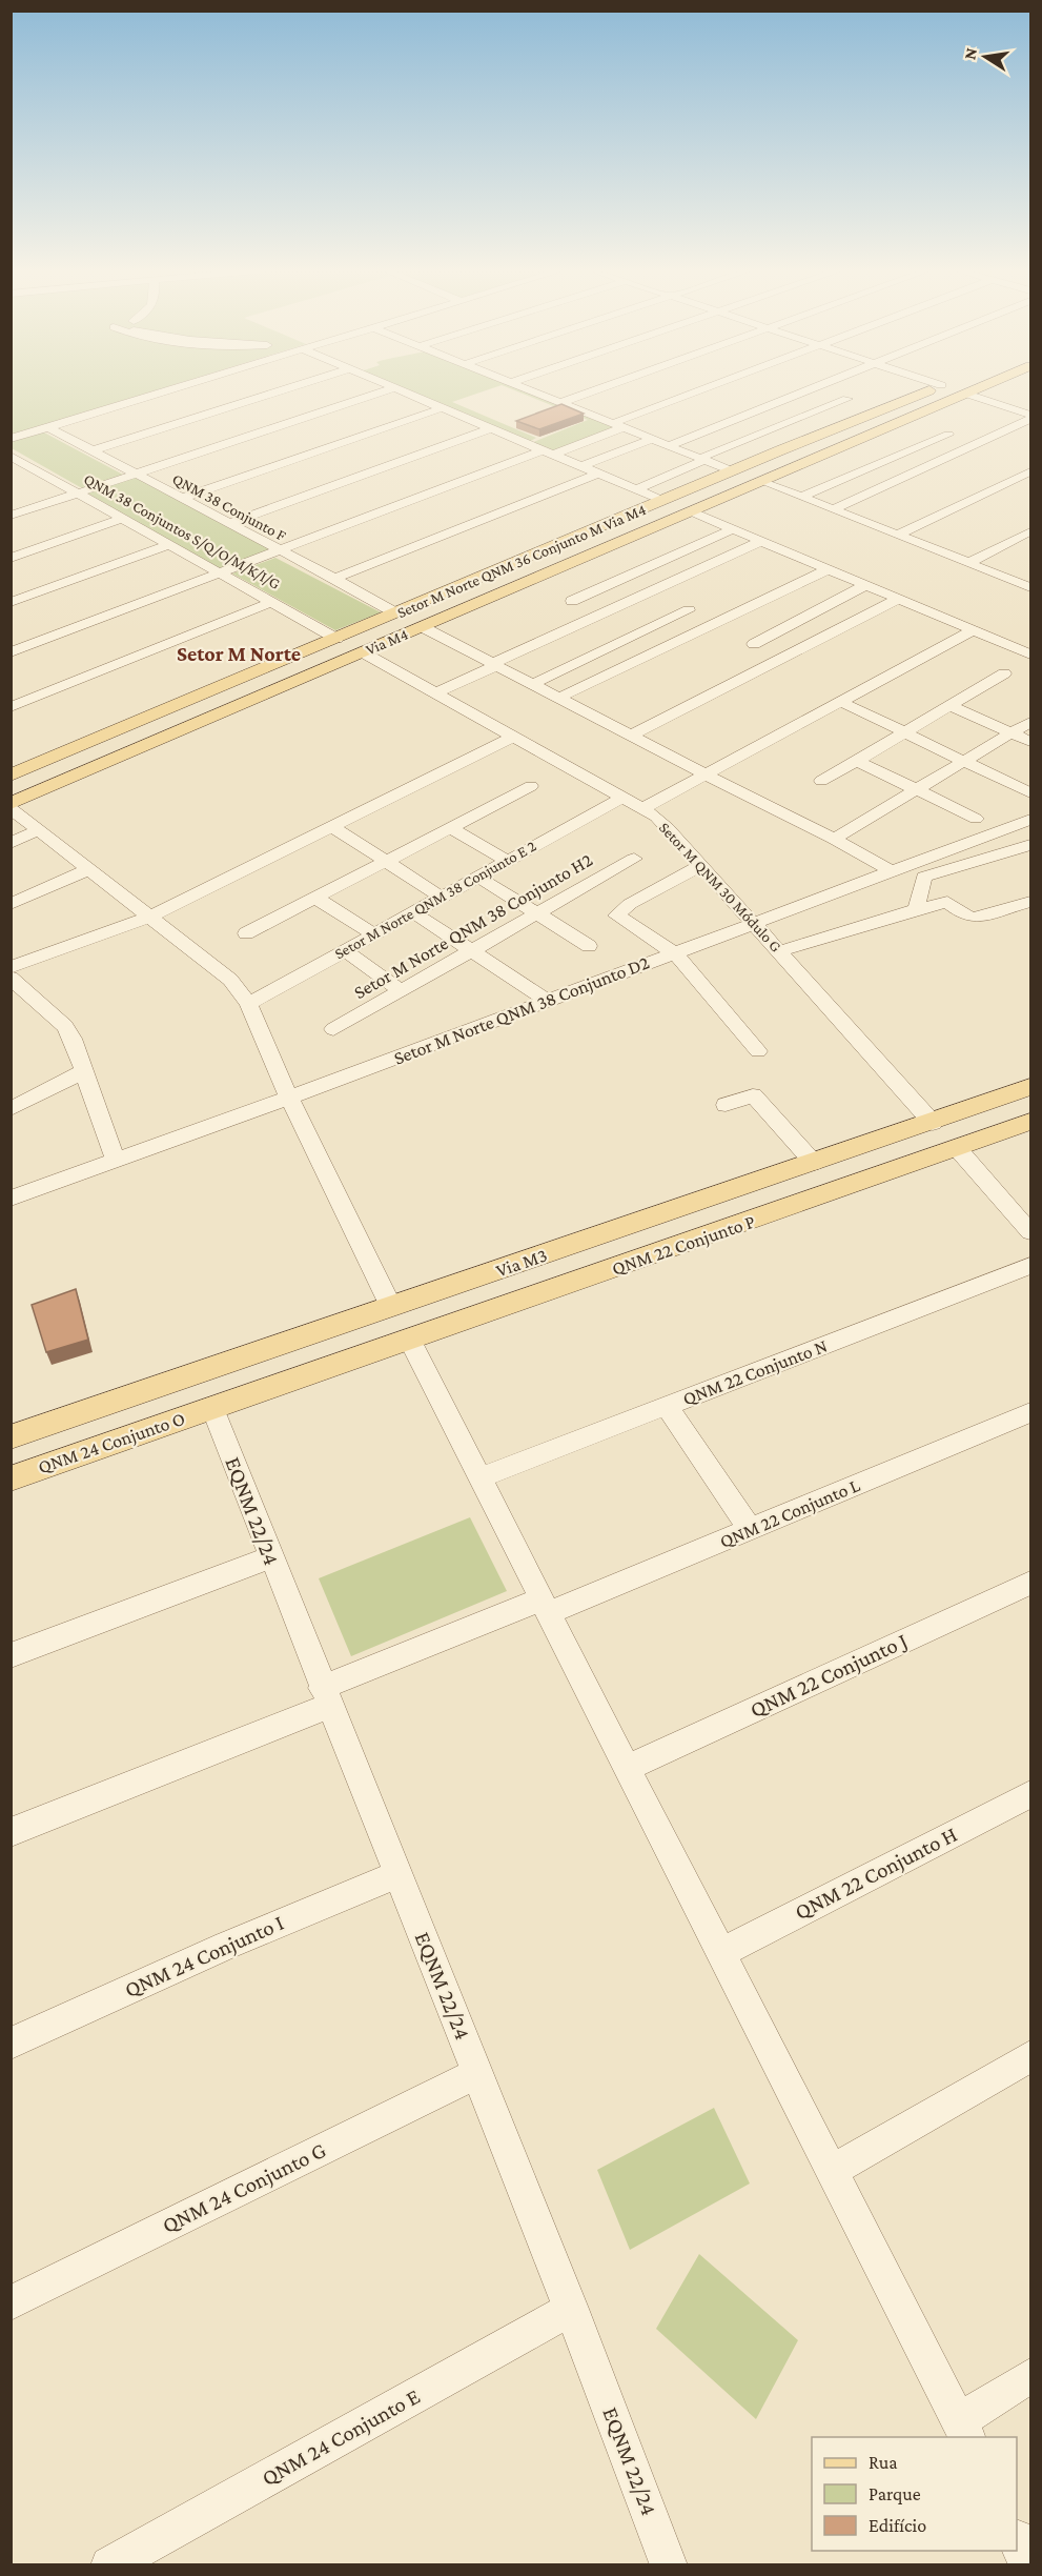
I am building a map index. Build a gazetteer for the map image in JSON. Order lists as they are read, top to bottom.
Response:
{
  "streets": {
    "main road": [
      "Setor M Norte QNM 36 Conjunto M Via M4",
      "Via M4",
      "QNM 22 Conjunto P",
      "Via M3",
      "QNM 24 Conjunto O"
    ],
    "street": [
      "QNM 38 Conjunto F",
      "QNM 38 Conjuntos S/Q/O/M/K/I/G",
      "Setor M QNM 30 Módulo G",
      "Setor M Norte QNM 38 Conjunto E 2",
      "Setor M Norte QNM 38 Conjunto H2",
      "Setor M Norte QNM 38 Conjunto D2",
      "QNM 22 Conjunto N",
      "EQNM 22/24",
      "QNM 22 Conjunto L",
      "QNM 22 Conjunto J",
      "QNM 22 Conjunto H",
      "QNM 24 Conjunto I",
      "QNM 24 Conjunto G",
      "QNM 24 Conjunto E"
    ]
  },
  "crossings": [
    ["QNM 38 Conjunto F", "Setor M Norte QNM 36 Conjunto M Via M4"],
    ["QNM 38 Conjuntos S/Q/O/M/K/I/G", "Setor M Norte QNM 36 Conjunto M Via M4"],
    ["Via M4", "Setor M QNM 30 Módulo G"],
    ["Setor M QNM 30 Módulo G", "Setor M Norte QNM 38 Conjunto E 2"],
    ["Setor M QNM 30 Módulo G", "Setor M Norte QNM 38 Conjunto D2"],
    ["Setor M QNM 30 Módulo G", "Via M3"],
    ["QNM 24 Conjunto O", "EQNM 22/24"],
    ["EQNM 22/24", "QNM 22 Conjunto L"],
    ["EQNM 22/24", "QNM 24 Conjunto I"],
    ["EQNM 22/24", "QNM 24 Conjunto G"],
    ["EQNM 22/24", "QNM 24 Conjunto E"]
  ],
  "districts": ["Setor M Norte"],
  "legend": ["Rua", "Parque", "Edifício"],
  "north": "left"
}
